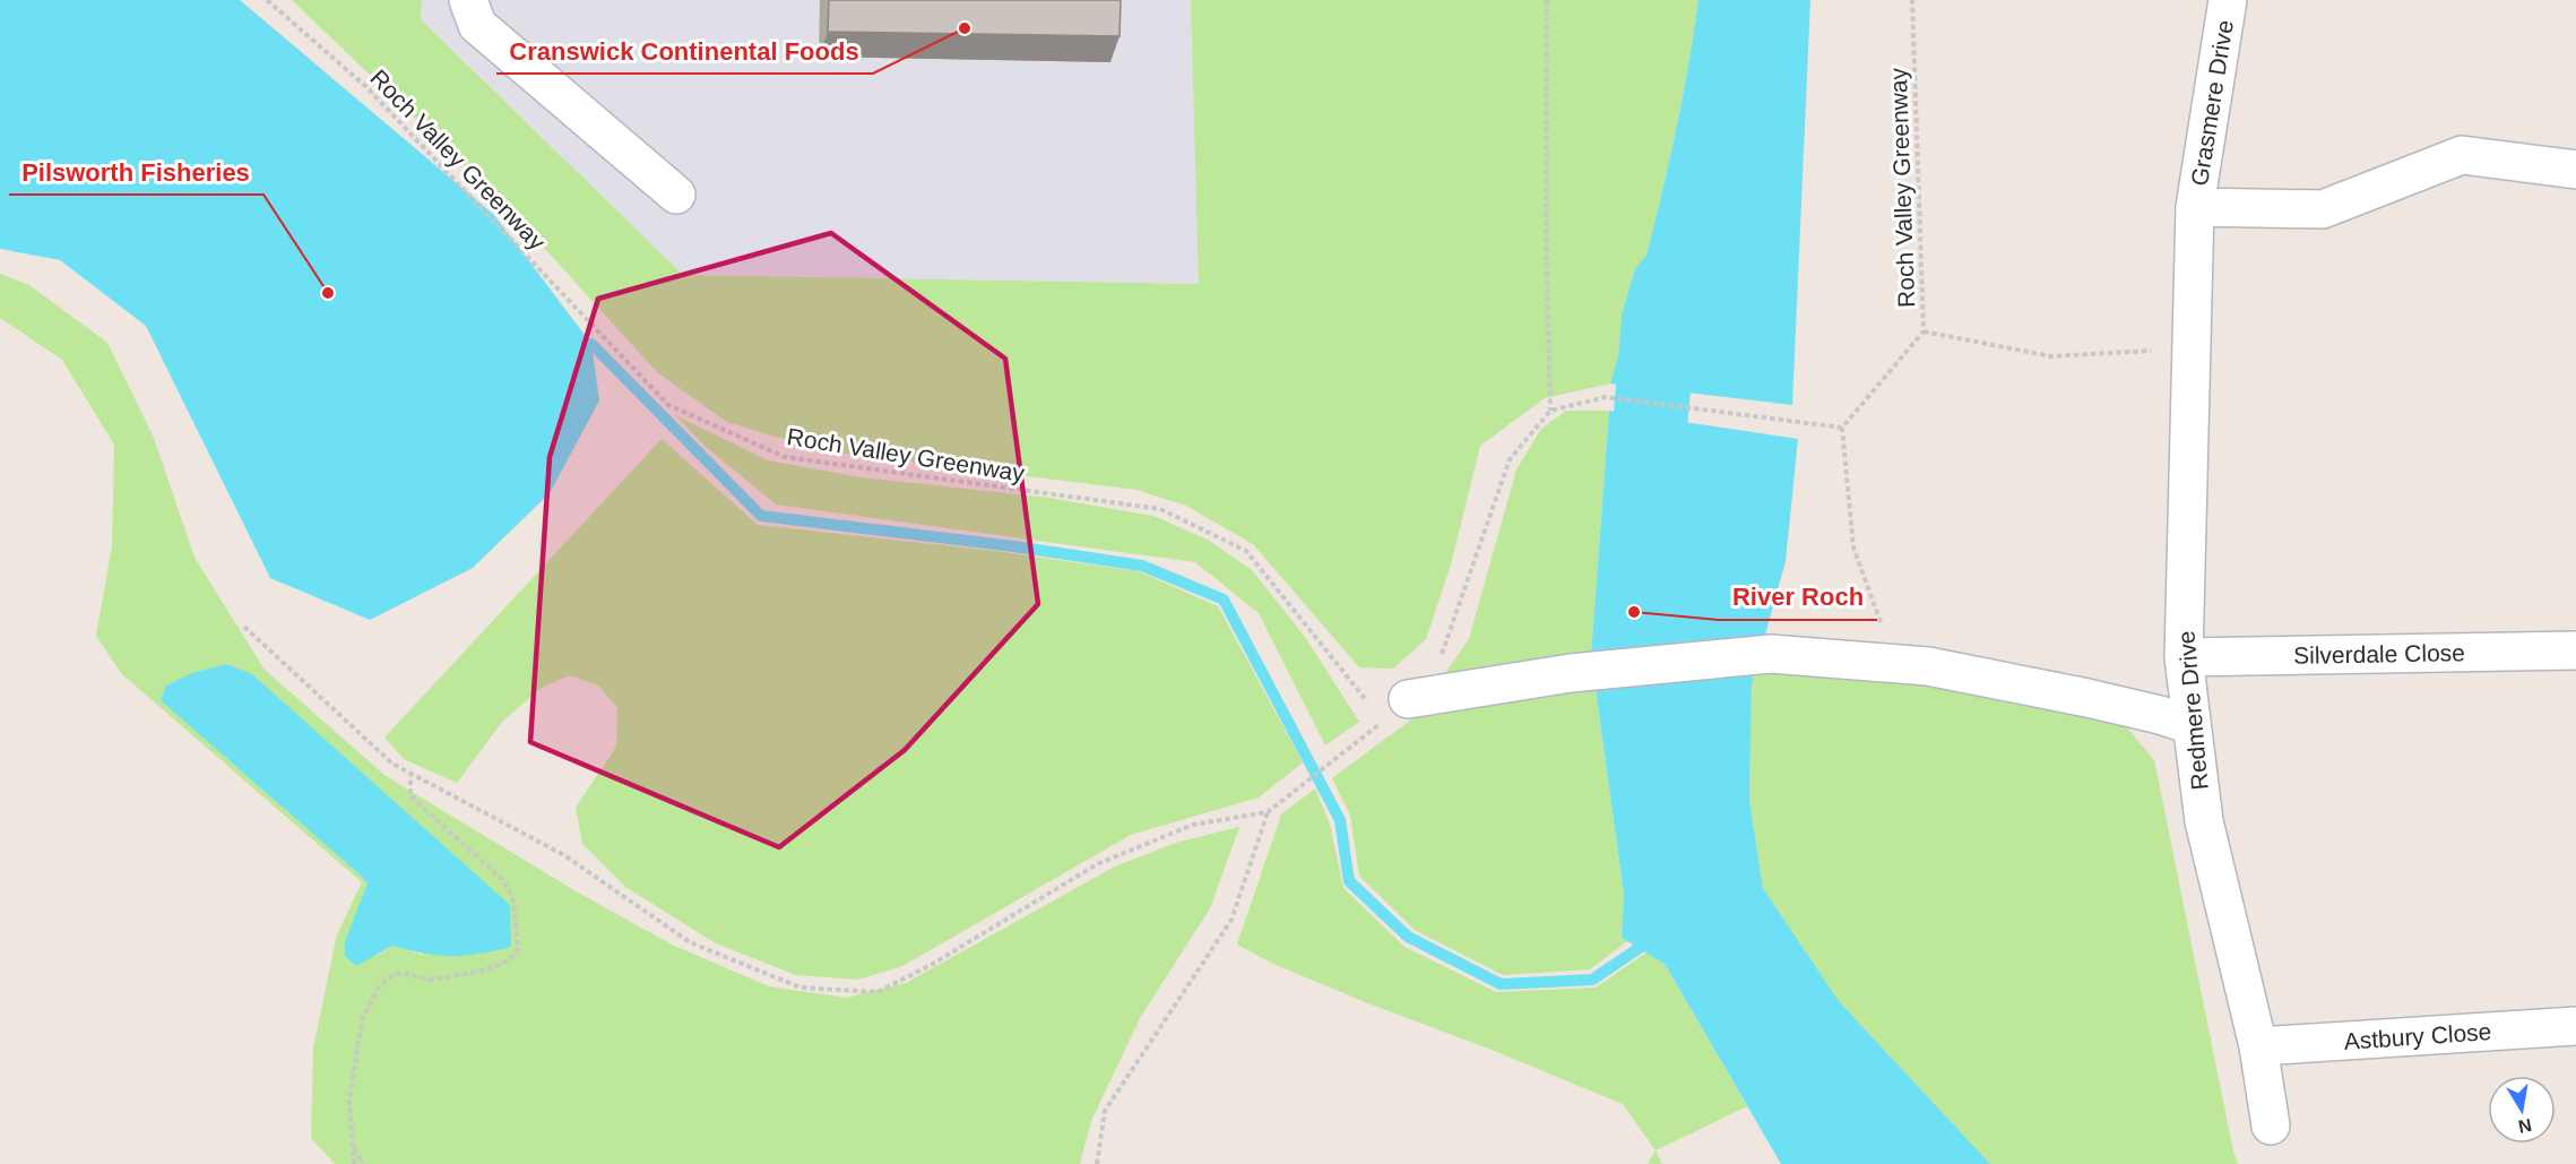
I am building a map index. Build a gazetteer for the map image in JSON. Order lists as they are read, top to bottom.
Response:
{
  "streets": {
    "street": [
      "Grasmere Drive",
      "Silverdale Close",
      "Redmere Drive",
      "Astbury Close"
    ],
    "path": ["Roch Valley Greenway"]
  },
  "crossings": [
    ["Grasmere Drive", "Redmere Drive"],
    ["Silverdale Close", "Redmere Drive"],
    ["Redmere Drive", "Astbury Close"]
  ],
  "places": ["Cranswick Continental Foods", "Pilsworth Fisheries", "River Roch"],
  "north": "bottom"
}
